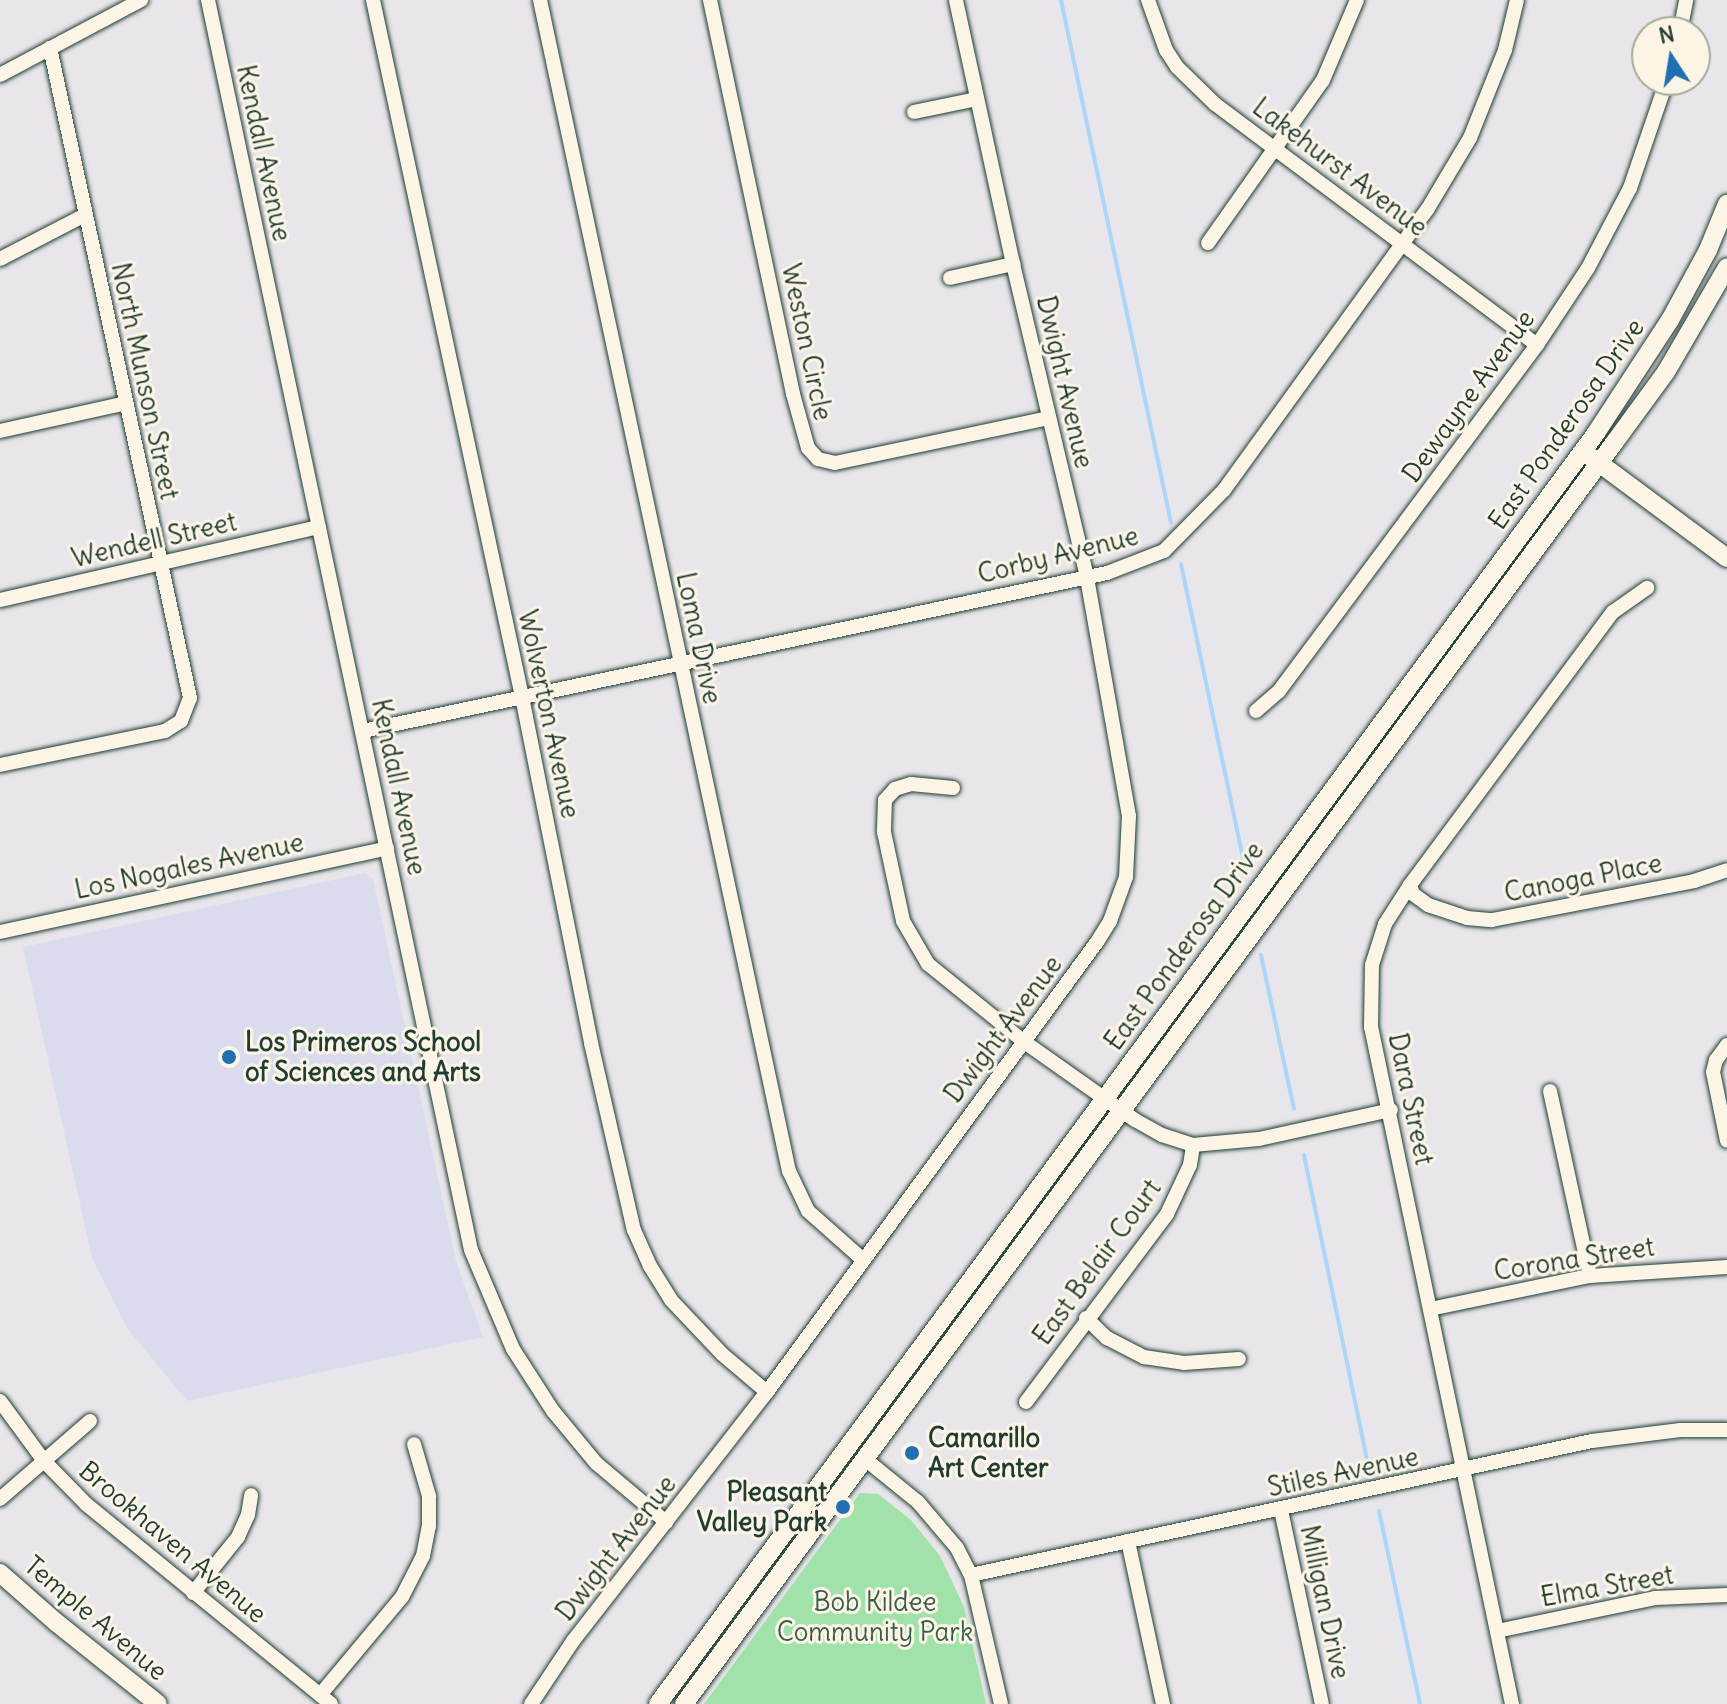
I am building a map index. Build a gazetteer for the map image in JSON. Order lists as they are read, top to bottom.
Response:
{
  "streets": {
    "main road": ["East Ponderosa Drive", "Temple Avenue"],
    "street": [
      "Kendall Avenue",
      "Lakehurst Avenue",
      "Weston Circle",
      "North Munson Street",
      "Dwight Avenue",
      "Dewayne Avenue",
      "Wendell Street",
      "Corby Avenue",
      "Loma Drive",
      "Wolverton Avenue",
      "Los Nogales Avenue",
      "Canoga Place",
      "Dara Street",
      "Corona Street",
      "East Belair Court",
      "Stiles Avenue",
      "Brookhaven Avenue",
      "Elma Street",
      "Milligan Drive"
    ]
  },
  "crossings": [
    ["Kendall Avenue", "Dwight Avenue"],
    ["Kendall Avenue", "Wendell Street"],
    ["Kendall Avenue", "Corby Avenue"],
    ["Kendall Avenue", "Los Nogales Avenue"],
    ["Lakehurst Avenue", "Dewayne Avenue"],
    ["Lakehurst Avenue", "Corby Avenue"],
    ["Weston Circle", "Dwight Avenue"],
    ["North Munson Street", "Wendell Street"],
    ["Dwight Avenue", "Corby Avenue"],
    ["Dwight Avenue", "Loma Drive"],
    ["Dwight Avenue", "Wolverton Avenue"],
    ["Corby Avenue", "Loma Drive"],
    ["Corby Avenue", "Wolverton Avenue"],
    ["Canoga Place", "Dara Street"],
    ["Dara Street", "Corona Street"],
    ["Dara Street", "Stiles Avenue"],
    ["Dara Street", "Elma Street"],
    ["Stiles Avenue", "Milligan Drive"]
  ],
  "parks": ["Bob Kildee Community Park"],
  "places": ["Los Primeros School of Sciences and Arts", "Camarillo Art Center", "Pleasant Valley Park"],
  "north": "top"
}
